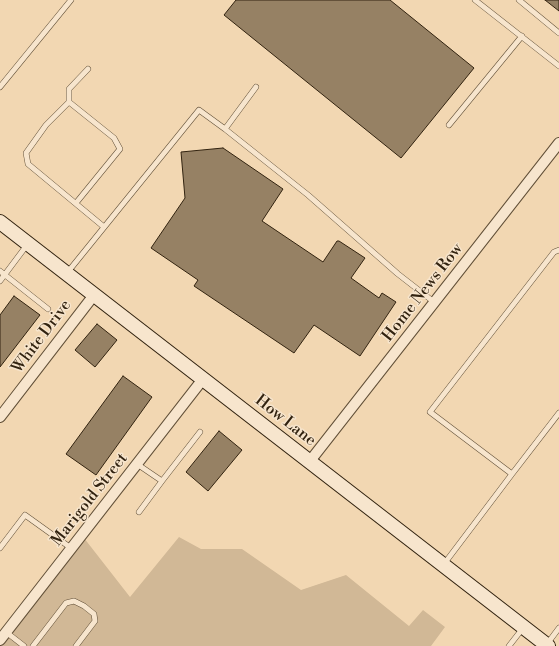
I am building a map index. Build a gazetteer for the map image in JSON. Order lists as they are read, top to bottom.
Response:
{
  "streets": {
    "main road": ["How Lane"],
    "street": ["Home News Row", "White Drive", "Marigold Street"]
  },
  "crossings": [
    ["Home News Row", "How Lane"],
    ["White Drive", "How Lane"],
    ["How Lane", "Marigold Street"]
  ]
}
